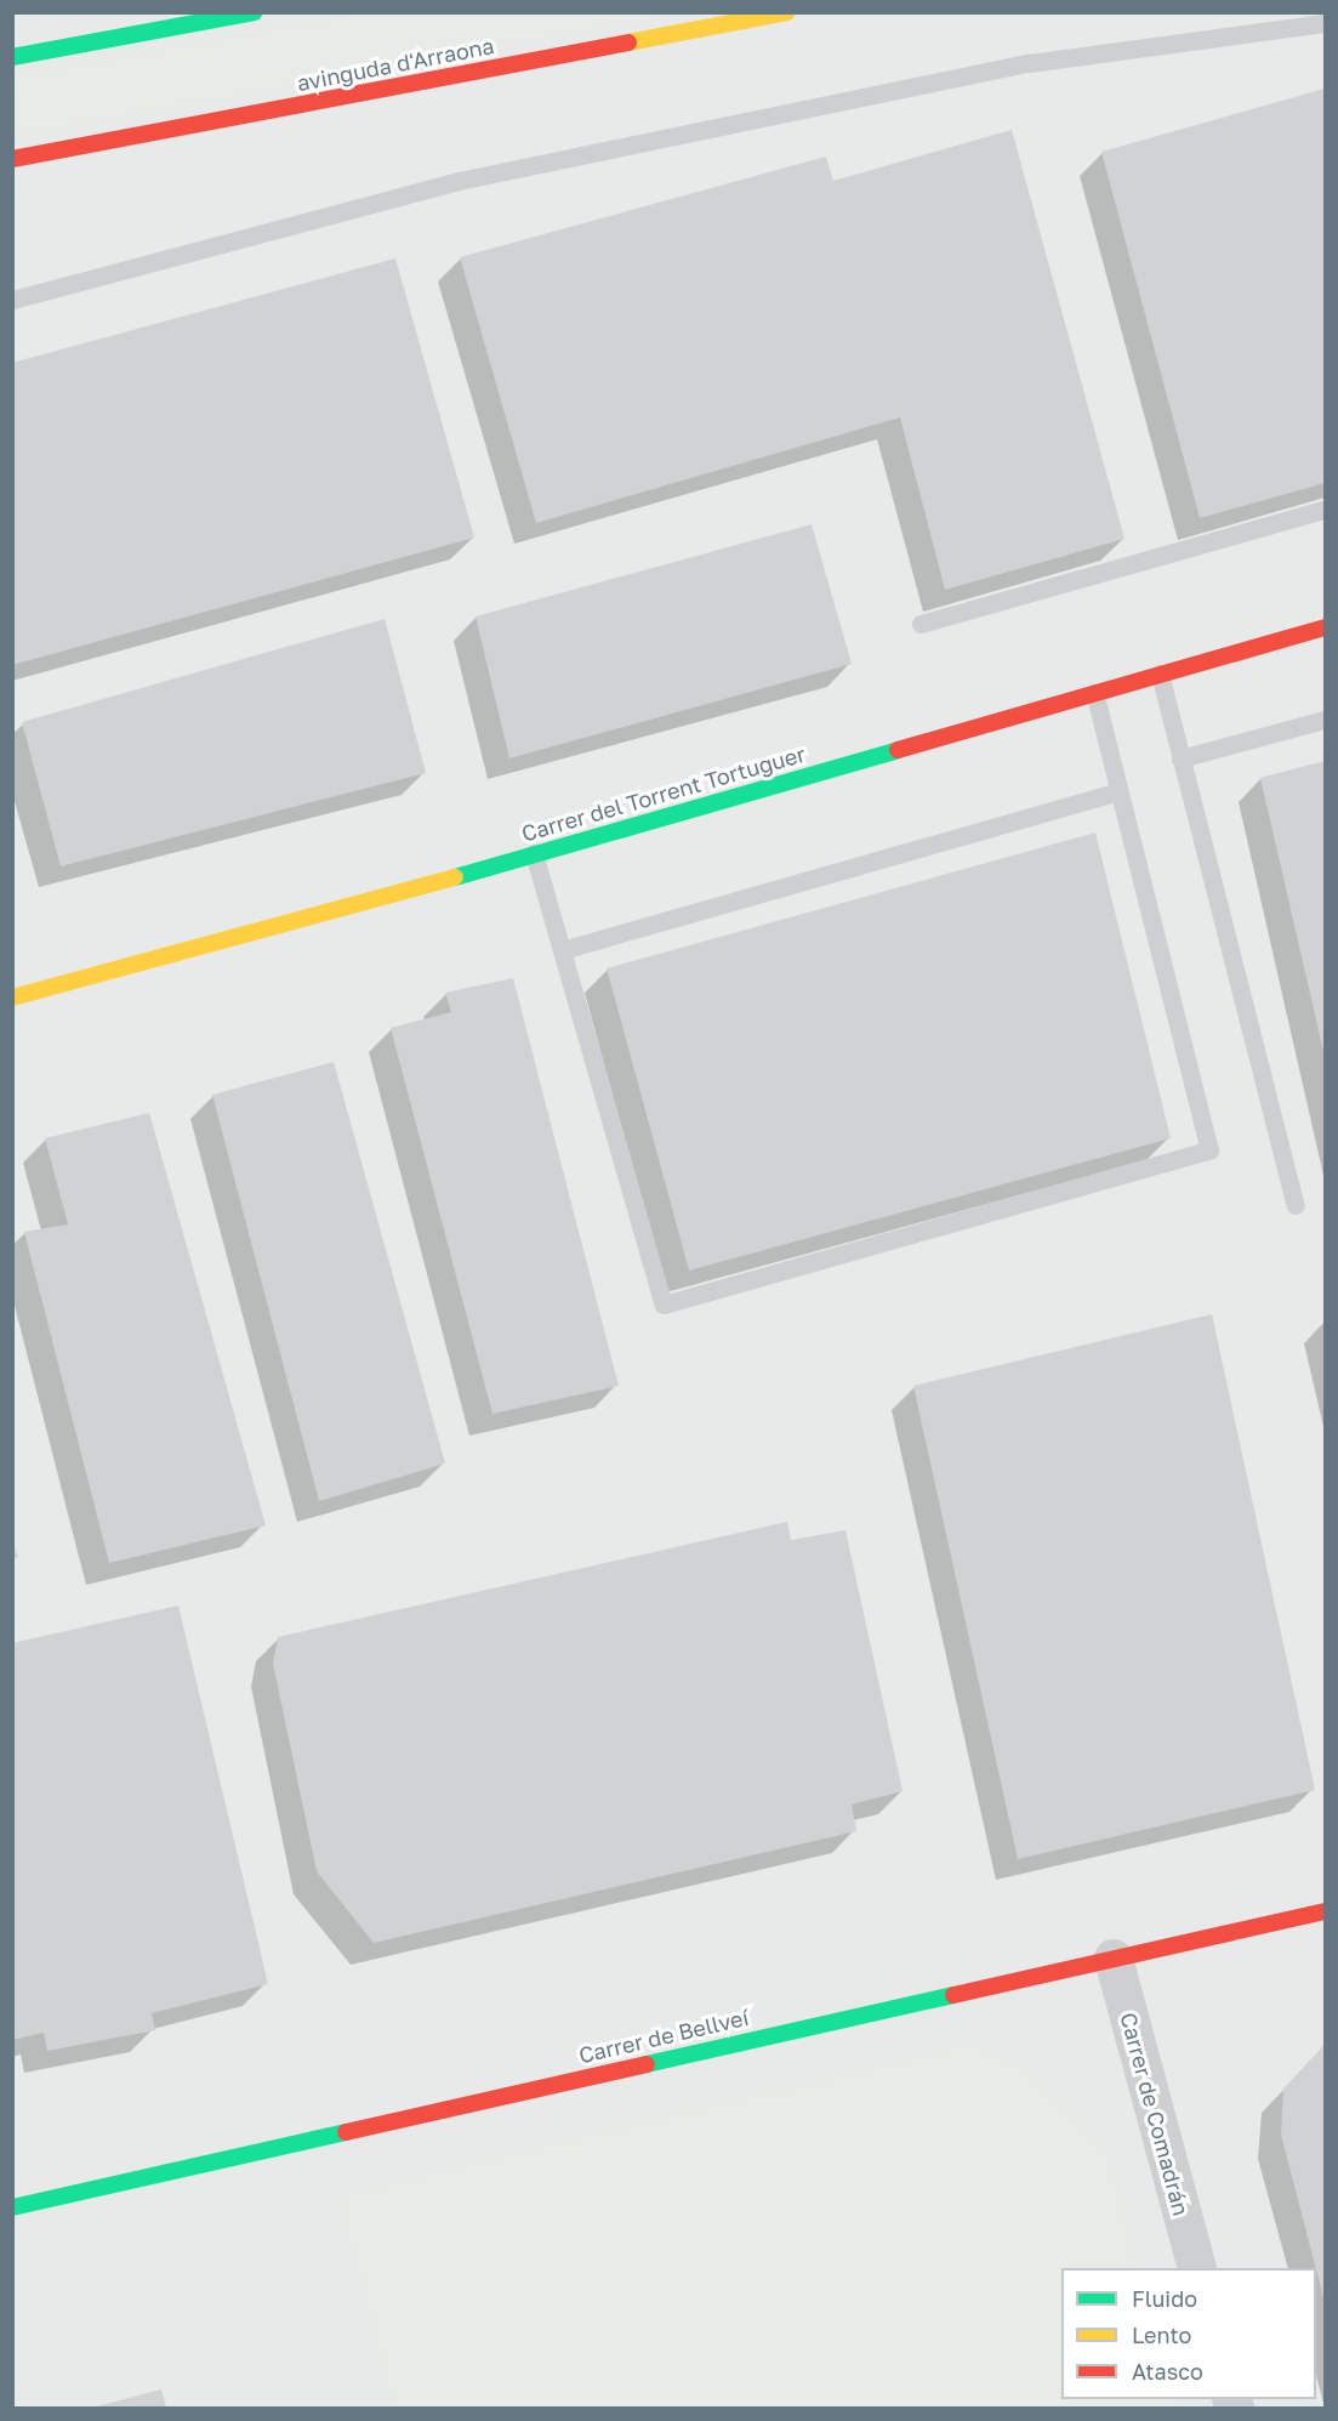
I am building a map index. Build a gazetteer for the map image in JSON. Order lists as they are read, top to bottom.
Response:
{
  "streets": {
    "street": [
      "avinguda d'Arraona",
      "Carrer del Torrent Tortuguer",
      "Carrer de Bellveí",
      "Carrer de Comadrán"
    ]
  },
  "crossings": [
    ["Carrer de Bellveí", "Carrer de Comadrán"]
  ],
  "legend": ["Fluido", "Lento", "Atasco"]
}
